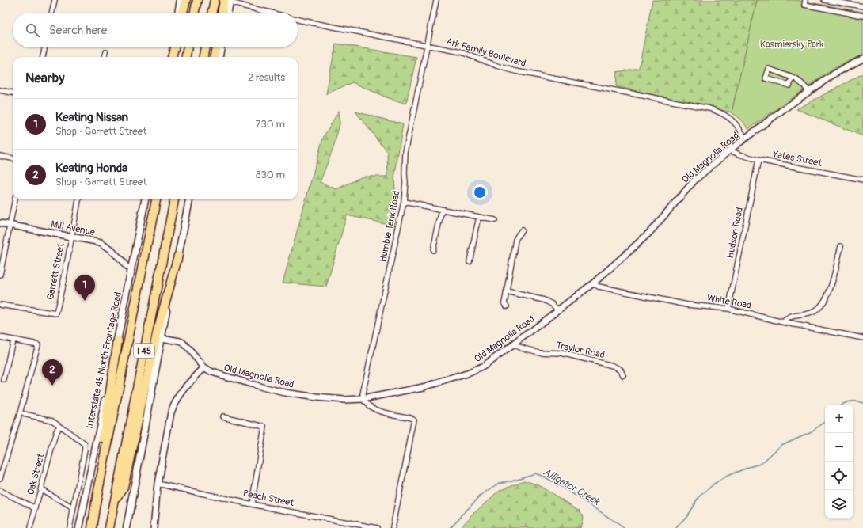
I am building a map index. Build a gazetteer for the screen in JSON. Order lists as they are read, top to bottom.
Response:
{
  "streets": {
    "highway": ["I 45"],
    "main road": ["Interstate 45 North Frontage Road"],
    "street": [
      "Ark Family Boulevard",
      "Old Magnolia Road",
      "Yates Street",
      "Humble Tank Road",
      "Mill Avenue",
      "Hudson Road",
      "Garrett Street",
      "White Road",
      "Traylor Road",
      "Oak Street",
      "Peach Street"
    ]
  },
  "crossings": [
    ["Ark Family Boulevard", "Old Magnolia Road"],
    ["Ark Family Boulevard", "Humble Tank Road"],
    ["Old Magnolia Road", "Yates Street"],
    ["Old Magnolia Road", "Humble Tank Road"],
    ["Old Magnolia Road", "White Road"],
    ["Old Magnolia Road", "Traylor Road"],
    ["Yates Street", "Hudson Road"],
    ["Mill Avenue", "Garrett Street"],
    ["Mill Avenue", "Interstate 45 North Frontage Road"],
    ["Hudson Road", "White Road"]
  ],
  "water": ["Alligator Creek"],
  "parks": ["Kasmiersky Park"],
  "page": {
    "search": "Search here",
    "heading": ["Nearby", "2 results"],
    "list": [
      {
        "mark": "1",
        "name": "Keating Nissan",
        "note": "Shop · Garrett Street",
        "value": "730 m"
      },
      {
        "mark": "2",
        "name": "Keating Honda",
        "note": "Shop · Garrett Street",
        "value": "830 m"
      }
    ],
    "pins": ["1", "2"],
    "map_buttons": ["+", "−"]
  }
}
